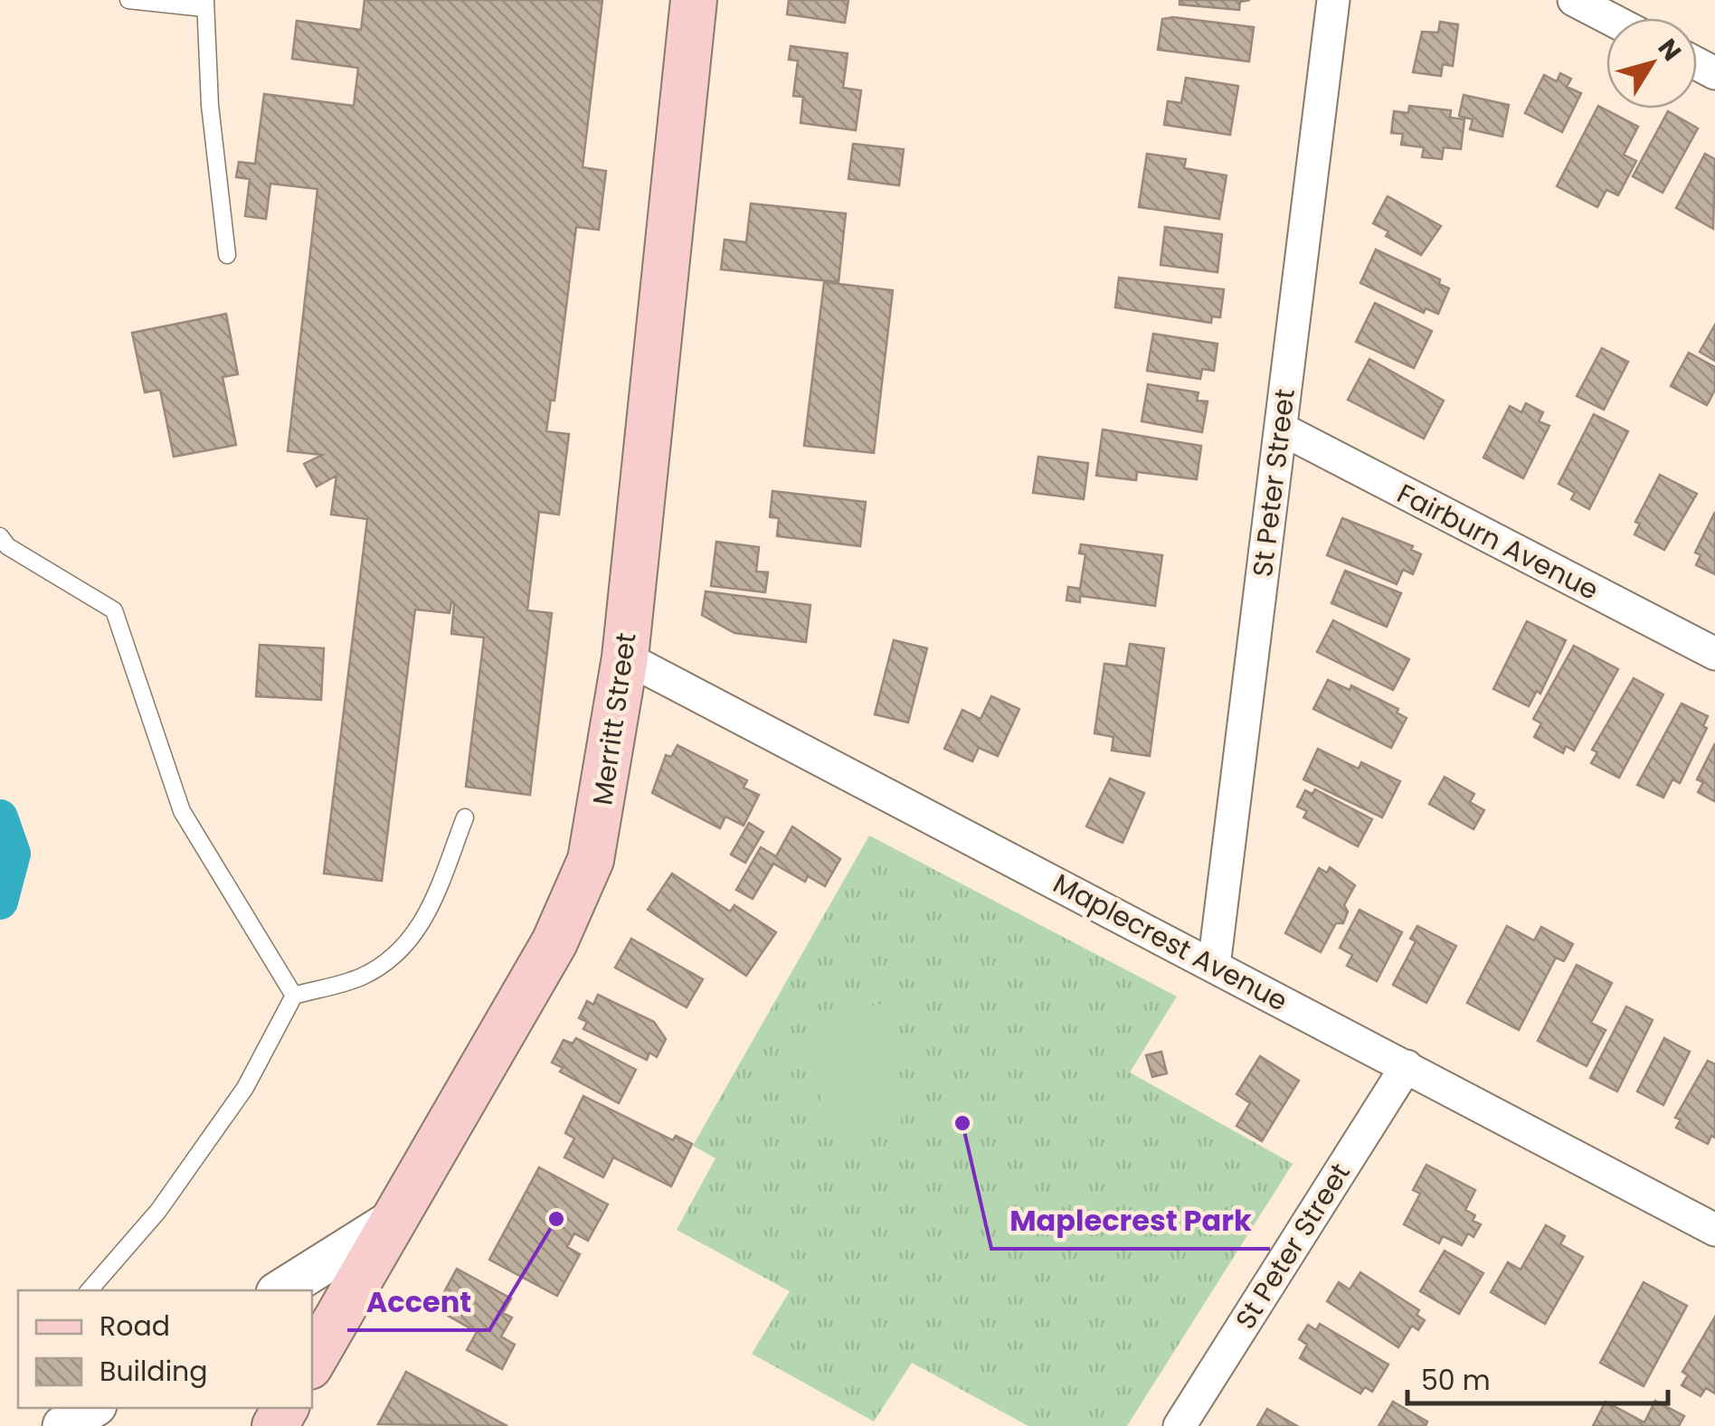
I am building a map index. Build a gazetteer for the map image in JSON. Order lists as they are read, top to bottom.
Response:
{
  "streets": {
    "main road": ["Merritt Street"],
    "street": ["St Peter Street", "Fairburn Avenue", "Maplecrest Avenue"]
  },
  "crossings": [
    ["St Peter Street", "Fairburn Avenue"],
    ["St Peter Street", "Maplecrest Avenue"],
    ["Merritt Street", "Maplecrest Avenue"]
  ],
  "places": ["Maplecrest Park", "Accent"],
  "legend": ["Road", "Building"],
  "scale_bar": "50 m",
  "north": "top right"
}
